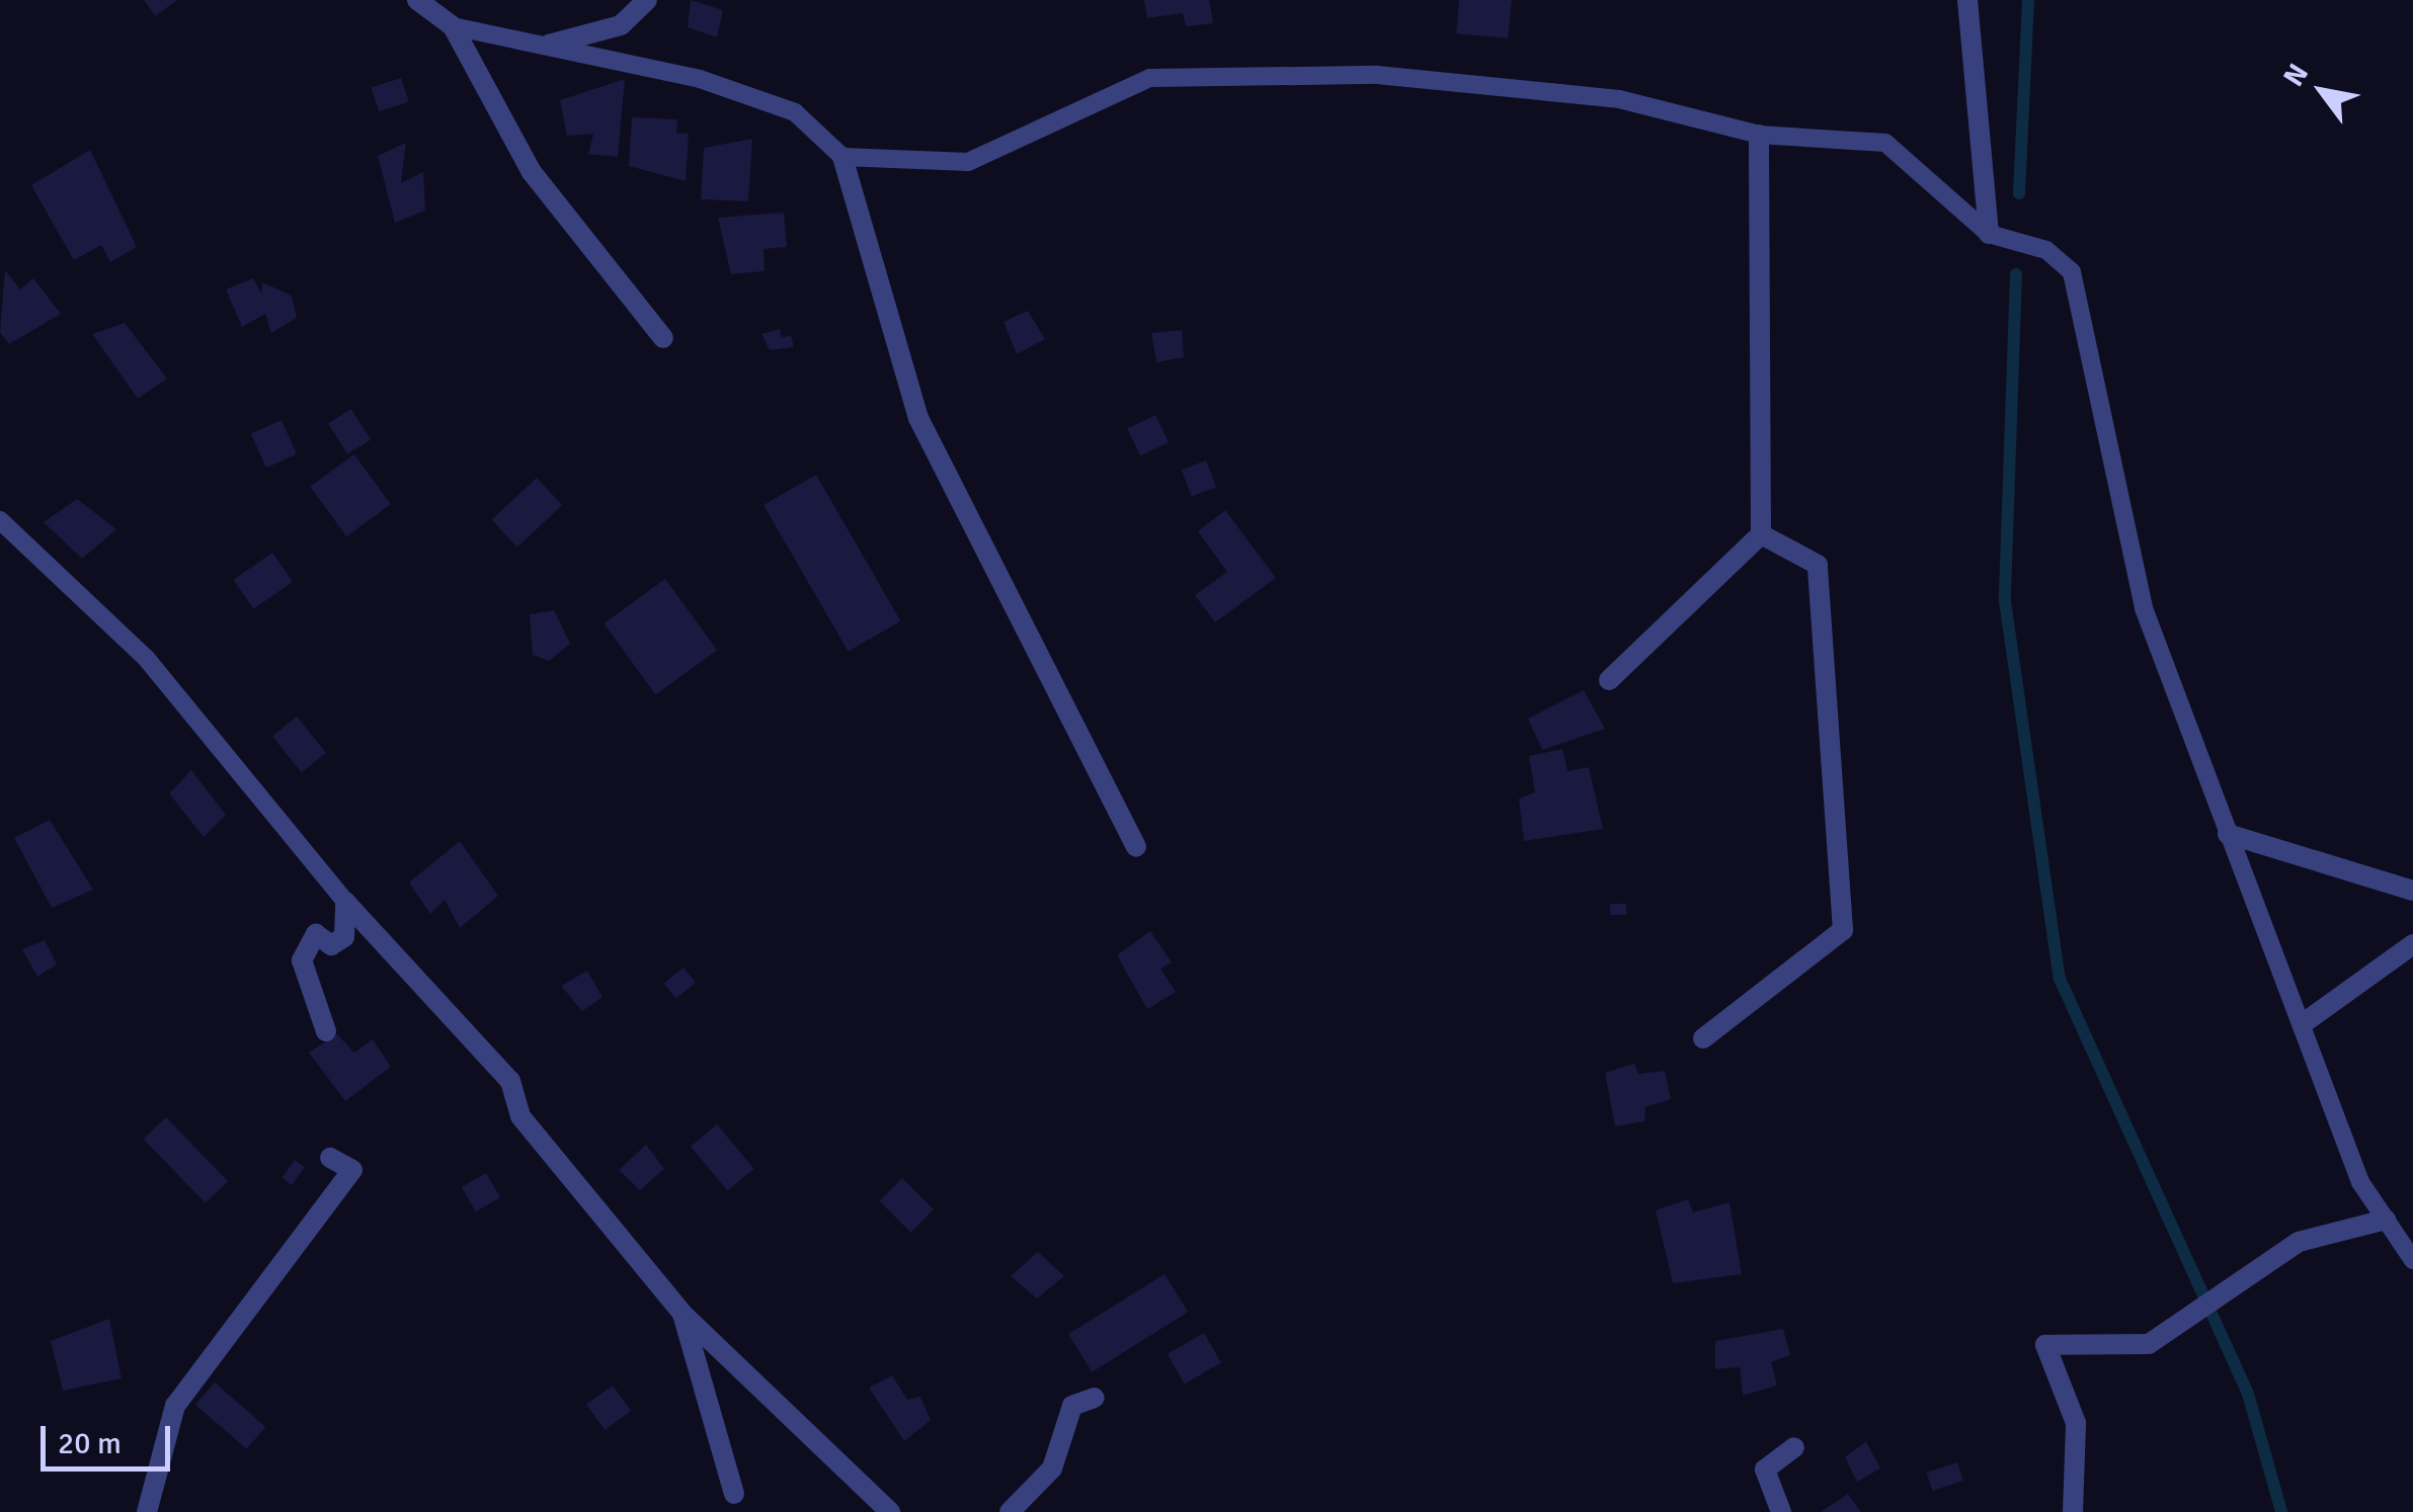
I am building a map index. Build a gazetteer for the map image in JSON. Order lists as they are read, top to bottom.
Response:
{
  "scale_bar": "20 m",
  "north": "top left"
}
